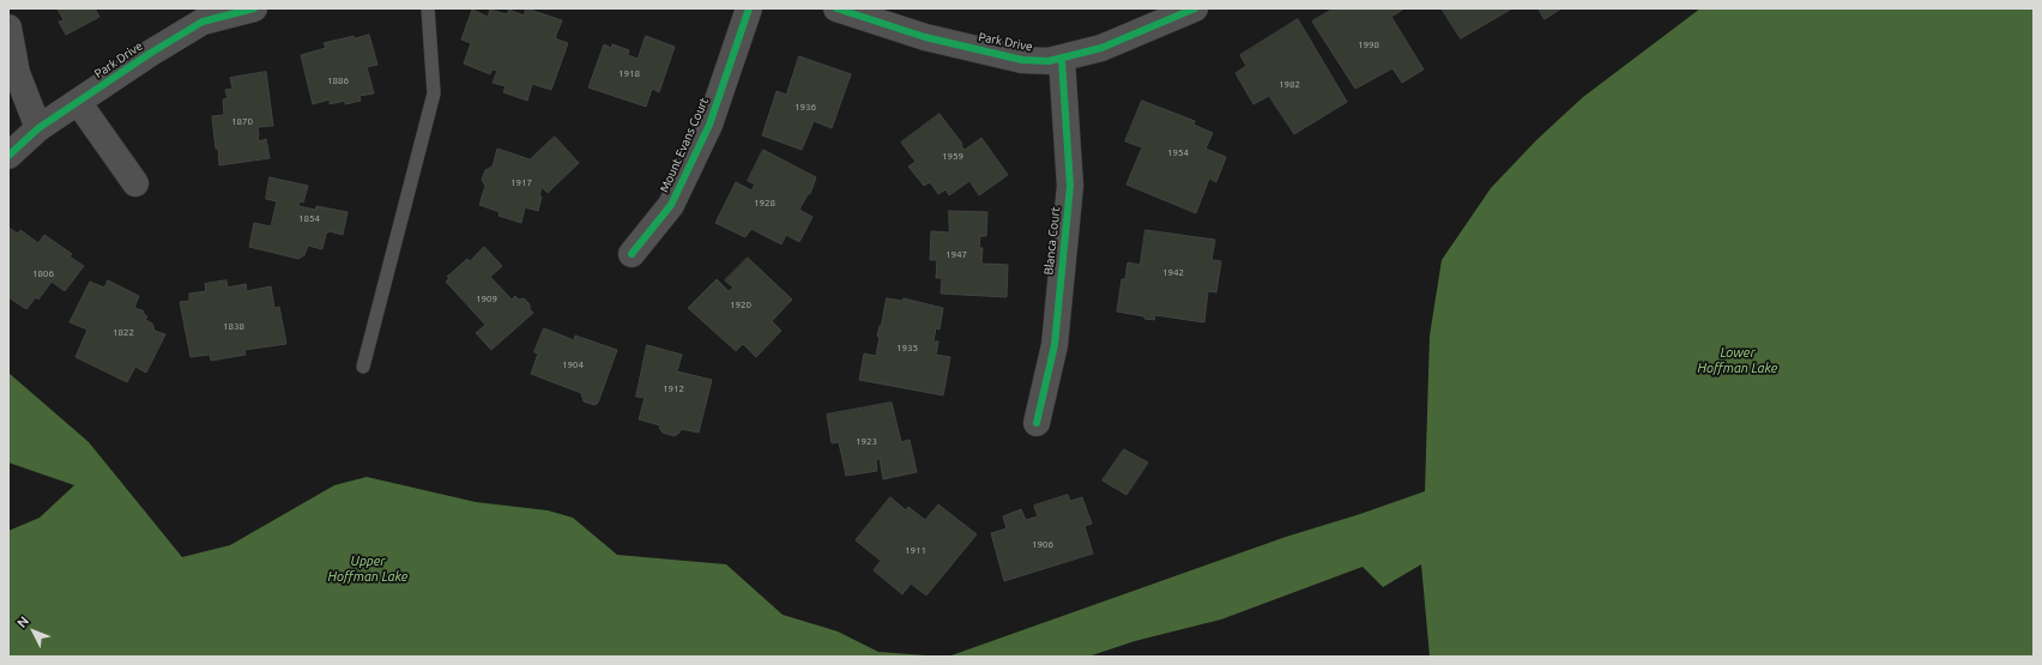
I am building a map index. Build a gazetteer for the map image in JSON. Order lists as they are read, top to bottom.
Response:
{
  "streets": {
    "street": ["Park Drive", "Mount Evans Court", "Blanca Court"]
  },
  "crossings": [
    ["Park Drive", "Blanca Court"]
  ],
  "water": ["Lower Hoffman Lake", "Upper Hoffman Lake"],
  "house_numbers": [
    "1998",
    "1918",
    "1886",
    "1982",
    "1936",
    "1870",
    "1954",
    "1959",
    "1917",
    "1928",
    "1854",
    "1947",
    "1942",
    "1806",
    "1909",
    "1920",
    "1838",
    "1822",
    "1935",
    "1904",
    "1912",
    "1923",
    "1906",
    "1911"
  ],
  "north": "top left"
}
